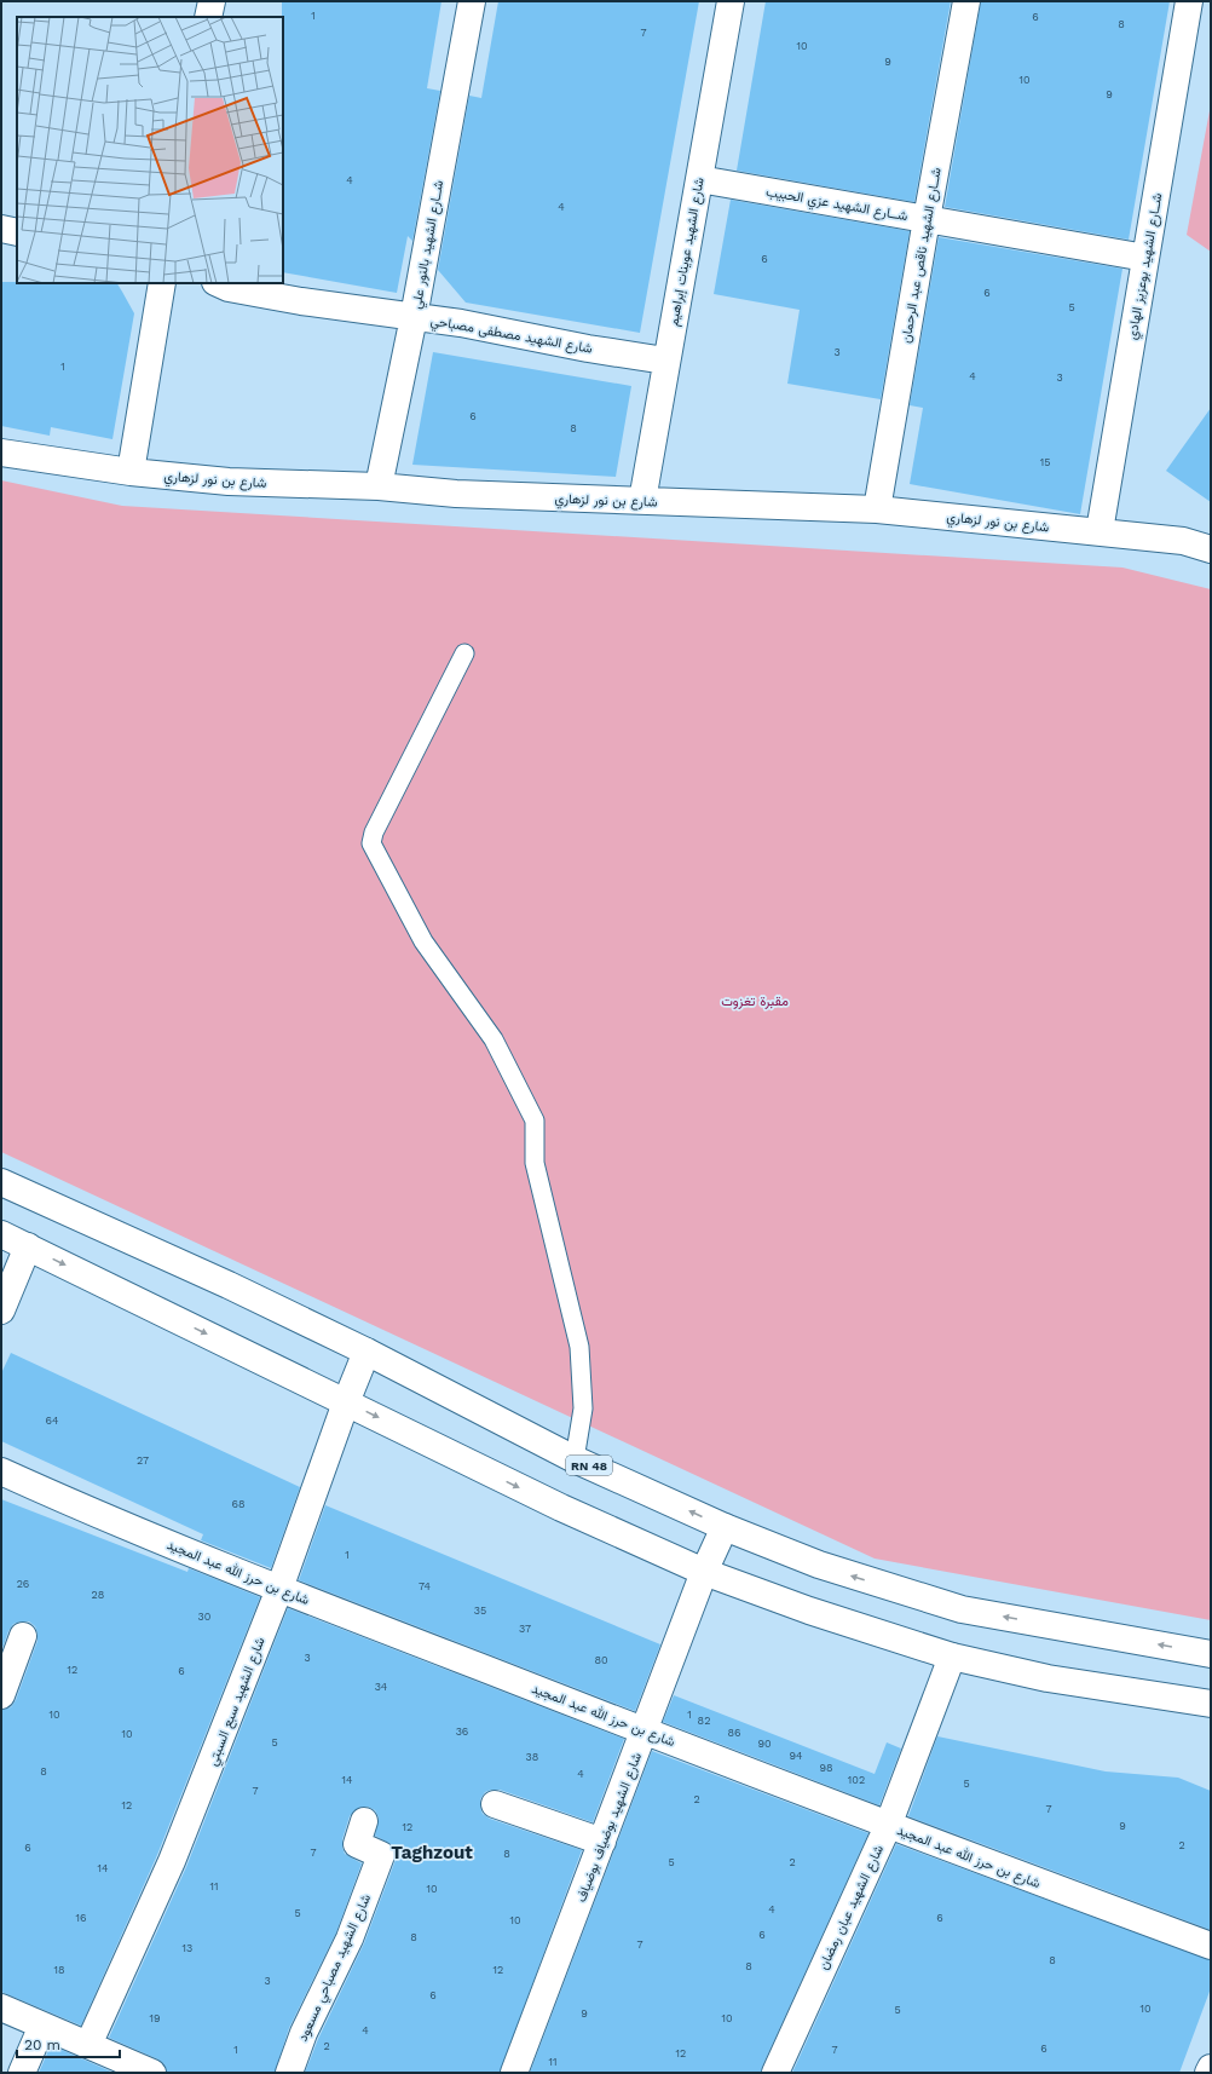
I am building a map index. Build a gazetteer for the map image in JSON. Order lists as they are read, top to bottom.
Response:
{
  "streets": {
    "main road": [
      "شــارع الشهيد عزي الحبيب",
      "شــارع الشهيد بالنور علي",
      "شارع الشهيد عوينات إبراهيم",
      "شــارع الشهيد ناقص عبد الرحمان",
      "شــارع الشهيد بوعزيز الهادي",
      "شارع الشهيد مصطفى مصباحي",
      "شارع بن نور لزهاري",
      "RN 48",
      "شارع بن حرز الله عبد المجيد",
      "شارع الشهيد سبع السبتي",
      "شارع الشهيد بوضياف بوضياف",
      "شارع الشهيد عبان رمضان",
      "شارع الشهيد مصباحي مسعود"
    ]
  },
  "crossings": [
    ["شــارع الشهيد عزي الحبيب", "شارع الشهيد عوينات إبراهيم"],
    ["شــارع الشهيد عزي الحبيب", "شــارع الشهيد ناقص عبد الرحمان"],
    ["شــارع الشهيد عزي الحبيب", "شــارع الشهيد بوعزيز الهادي"],
    ["شــارع الشهيد بالنور علي", "شارع الشهيد مصطفى مصباحي"],
    ["شــارع الشهيد بالنور علي", "شارع بن نور لزهاري"],
    ["شارع الشهيد عوينات إبراهيم", "شارع الشهيد مصطفى مصباحي"],
    ["شارع الشهيد عوينات إبراهيم", "شارع بن نور لزهاري"],
    ["شــارع الشهيد ناقص عبد الرحمان", "شارع بن نور لزهاري"],
    ["شــارع الشهيد بوعزيز الهادي", "شارع بن نور لزهاري"],
    ["RN 48", "شارع الشهيد سبع السبتي"],
    ["RN 48", "شارع الشهيد بوضياف بوضياف"],
    ["شارع بن حرز الله عبد المجيد", "شارع الشهيد سبع السبتي"],
    ["شارع بن حرز الله عبد المجيد", "شارع الشهيد بوضياف بوضياف"],
    ["شارع بن حرز الله عبد المجيد", "شارع الشهيد عبان رمضان"]
  ],
  "districts": ["Taghzout"],
  "parks": ["مقبرة تغزوت"],
  "house_numbers": [
    "1",
    "6",
    "8",
    "7",
    "10",
    "9",
    "10",
    "9",
    "4",
    "4",
    "6",
    "6",
    "5",
    "3",
    "1",
    "4",
    "3",
    "6",
    "8",
    "15",
    "64",
    "27",
    "68",
    "1",
    "26",
    "74",
    "28",
    "35",
    "30",
    "37",
    "3",
    "80",
    "12",
    "6",
    "34",
    "10",
    "1",
    "82",
    "36",
    "86",
    "10",
    "5",
    "90",
    "94",
    "38",
    "98",
    "8",
    "4",
    "14",
    "102",
    "5",
    "7",
    "2",
    "12",
    "7",
    "9",
    "12",
    "2",
    "6",
    "7",
    "8",
    "5",
    "2",
    "14",
    "11",
    "10",
    "4",
    "5",
    "16",
    "6",
    "10",
    "6",
    "8",
    "7",
    "13",
    "8",
    "8",
    "18",
    "12",
    "3",
    "6",
    "10",
    "5",
    "9",
    "19",
    "10",
    "4",
    "2",
    "6",
    "1",
    "7",
    "12",
    "11"
  ],
  "scale_bar": "20 m"
}
